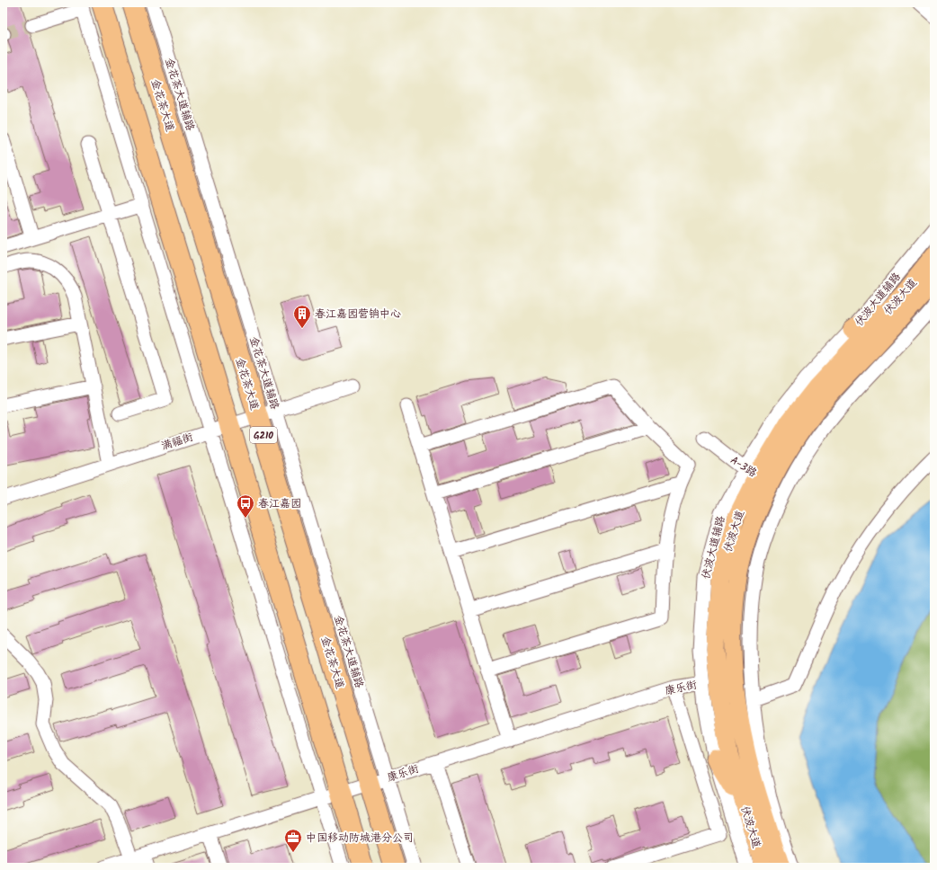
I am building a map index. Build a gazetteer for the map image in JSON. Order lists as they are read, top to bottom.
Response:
{
  "streets": {
    "highway": ["金花茶大道", "G210"],
    "main road": ["伏波大道"],
    "street": [
      "金花茶大道辅路",
      "伏波大道辅路",
      "满福街",
      "A-3路",
      "康乐街"
    ]
  },
  "crossings": [
    ["金花茶大道辅路", "金花茶大道"],
    ["金花茶大道辅路", "满福街"],
    ["金花茶大道", "满福街"],
    ["金花茶大道", "康乐街"],
    ["伏波大道", "伏波大道辅路"],
    ["伏波大道", "A-3路"],
    ["伏波大道辅路", "A-3路"],
    ["伏波大道辅路", "康乐街"],
    ["G210", "满福街"],
    ["G210", "康乐街"]
  ],
  "places": {
    "building": ["春江嘉园营销中心"],
    "bus stop": ["春江嘉园"],
    "office": ["中国移动防城港分公司"]
  }
}
